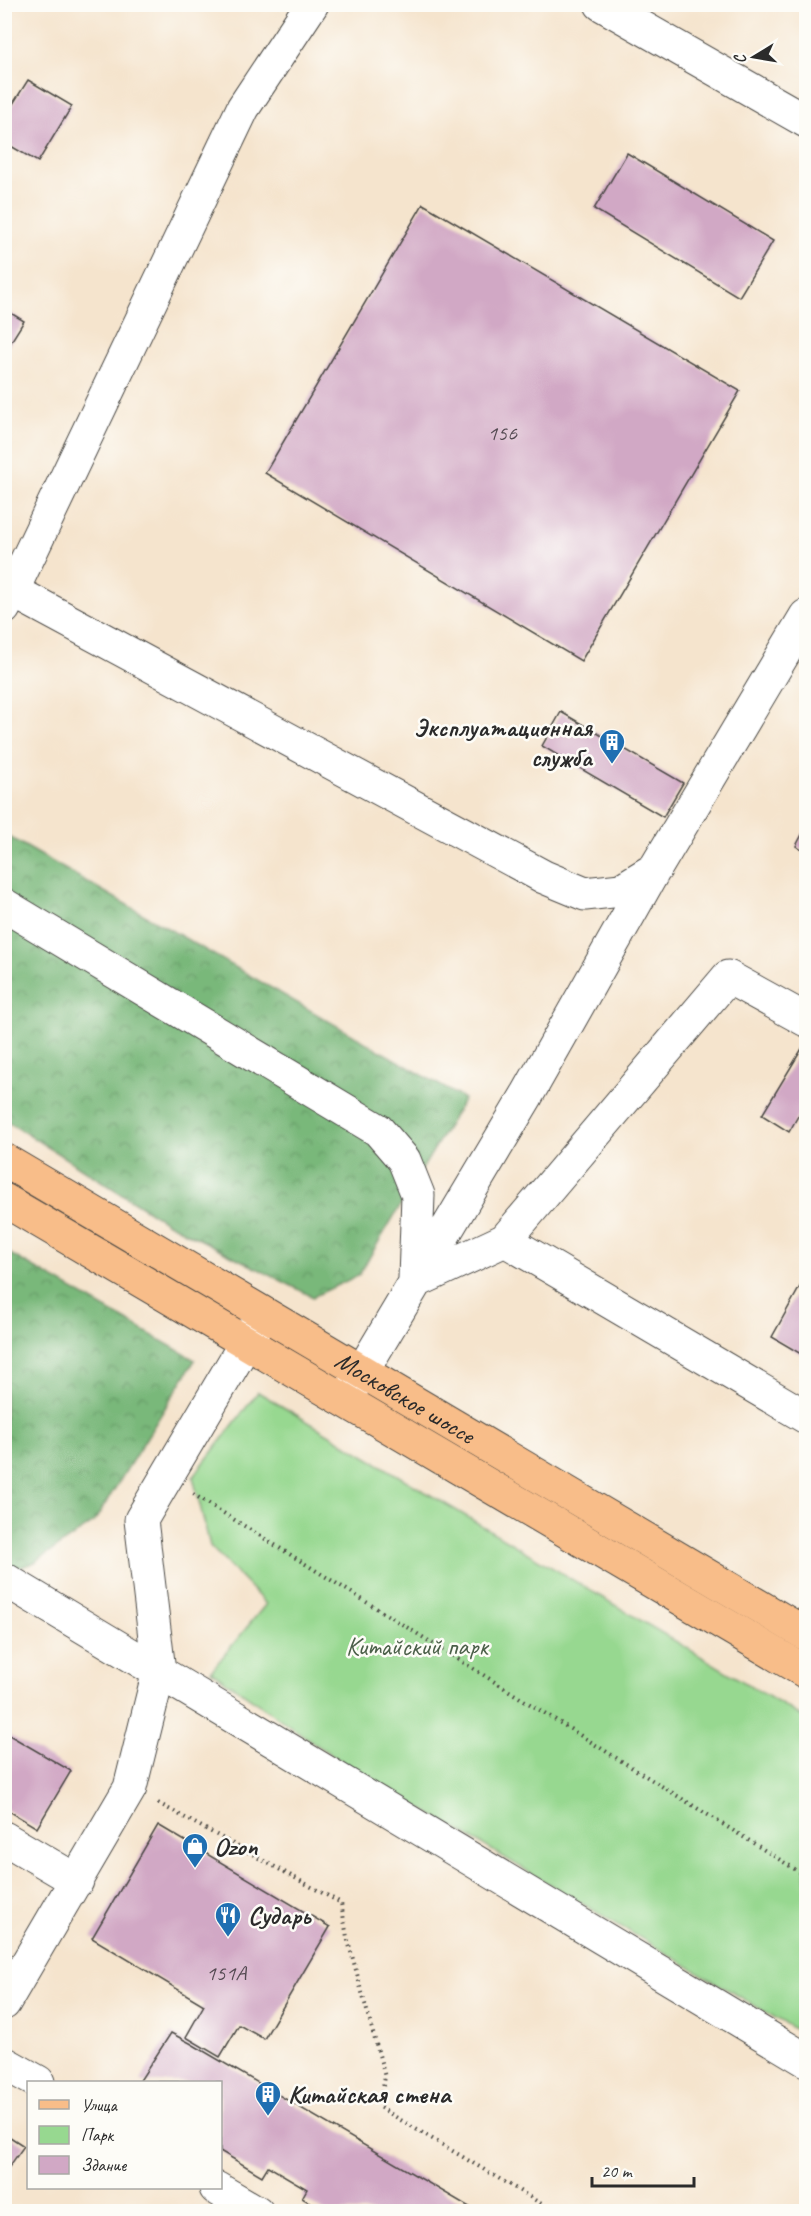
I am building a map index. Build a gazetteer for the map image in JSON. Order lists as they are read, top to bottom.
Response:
{
  "streets": {
    "main road": ["Московское шоссе"]
  },
  "parks": ["Китайский парк"],
  "places": {
    "building": ["Эксплуатационная служба", "Китайская стена"],
    "shop": ["Ozon"],
    "restaurant": ["Сударь"]
  },
  "house_numbers": ["156", "151А"],
  "legend": ["Улица", "Парк", "Здание"],
  "scale_bar": "20 m",
  "north": "left"
}
